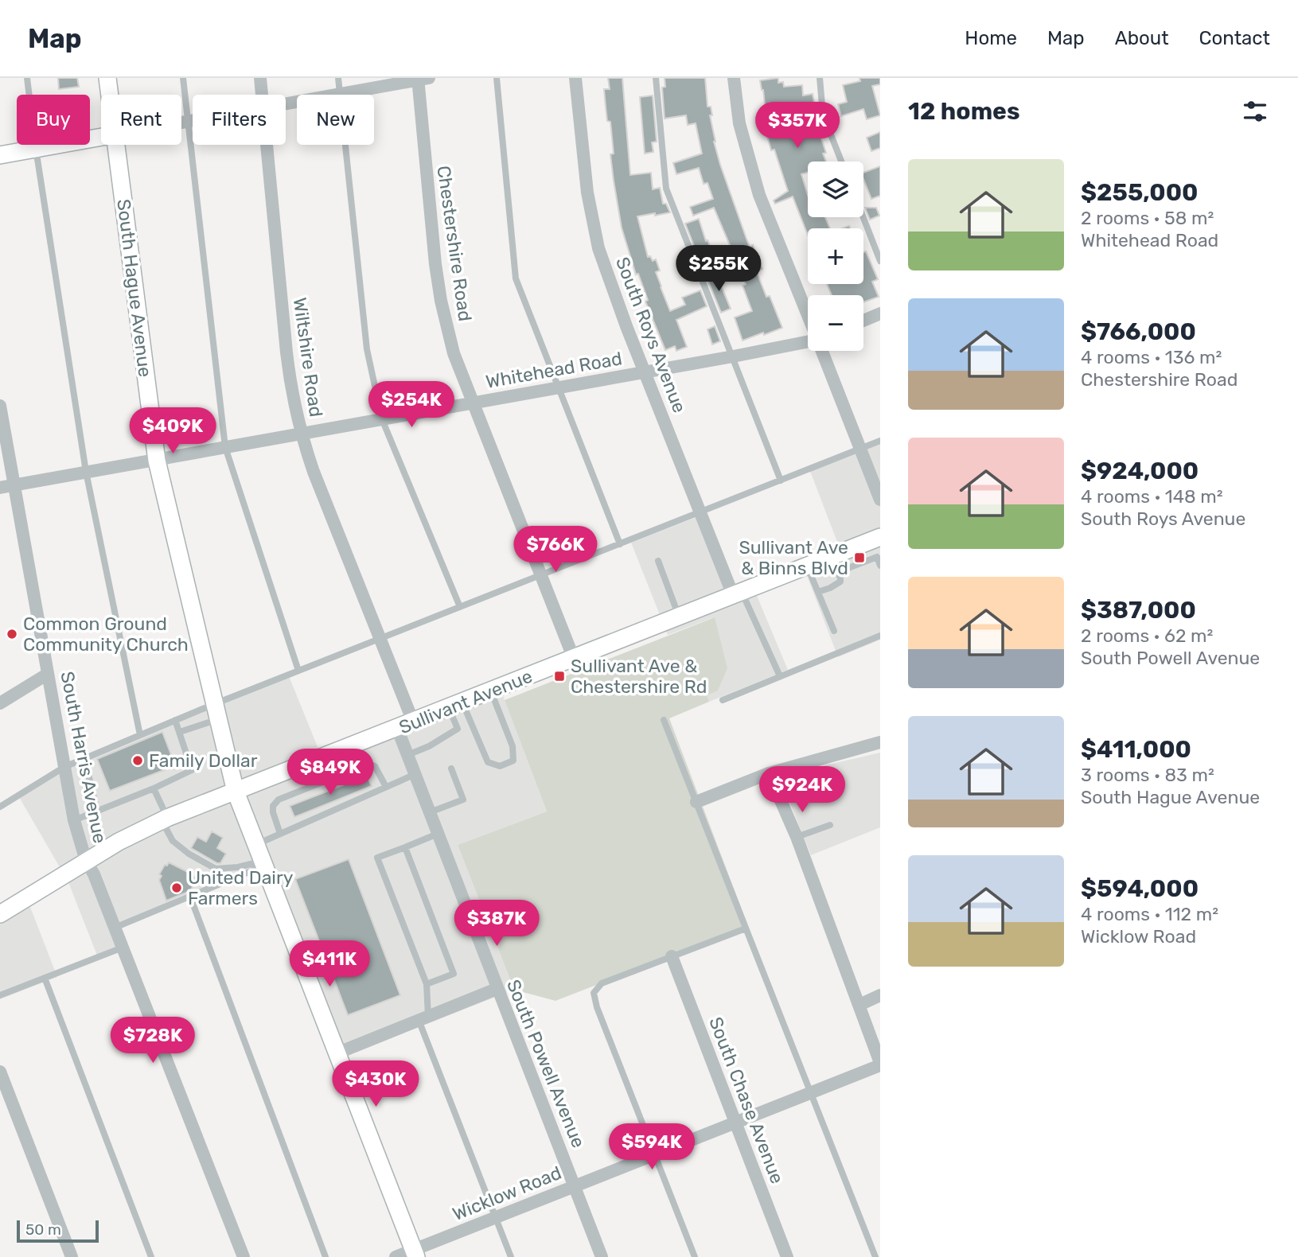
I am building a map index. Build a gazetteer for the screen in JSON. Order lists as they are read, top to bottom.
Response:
{
  "streets": {
    "main road": ["South Hague Avenue", "Sullivant Avenue"],
    "street": [
      "Chestershire Road",
      "South Roys Avenue",
      "Wiltshire Road",
      "Whitehead Road",
      "South Harris Avenue",
      "South Powell Avenue",
      "South Chase Avenue",
      "Wicklow Road"
    ]
  },
  "crossings": [
    ["Chestershire Road", "Whitehead Road"],
    ["Chestershire Road", "Sullivant Avenue"],
    ["South Hague Avenue", "Whitehead Road"],
    ["South Hague Avenue", "Sullivant Avenue"],
    ["South Hague Avenue", "Wicklow Road"],
    ["South Roys Avenue", "Whitehead Road"],
    ["South Roys Avenue", "Sullivant Avenue"],
    ["Wiltshire Road", "Whitehead Road"],
    ["Wiltshire Road", "Sullivant Avenue"],
    ["Whitehead Road", "South Harris Avenue"],
    ["Sullivant Avenue", "South Harris Avenue"],
    ["Sullivant Avenue", "South Powell Avenue"],
    ["South Powell Avenue", "Wicklow Road"],
    ["South Chase Avenue", "Wicklow Road"]
  ],
  "places": {
    "transit": ["Sullivant Ave & Binns Blvd", "Sullivant Ave & Chestershire Rd"],
    "other": ["Common Ground Community Church", "Family Dollar", "United Dairy Farmers"]
  },
  "scale_bar": "50 m",
  "page": {
    "header": "Map",
    "nav": [
      "Home",
      "Map",
      "About",
      "Contact"
    ],
    "heading": "12 homes",
    "chip": [
      "Buy",
      "Rent",
      "Filters",
      "New"
    ],
    "price": [
      "$357K",
      "$255K",
      "$254K",
      "$409K",
      "$766K",
      "$849K",
      "$924K",
      "$387K",
      "$411K",
      "$728K",
      "$430K",
      "$594K"
    ],
    "list": [
      {
        "name": "$255,000",
        "note": "2 rooms · 58 m² · Whitehead Road"
      },
      {
        "name": "$766,000",
        "note": "4 rooms · 136 m² · Chestershire Road"
      },
      {
        "name": "$924,000",
        "note": "4 rooms · 148 m² · South Roys Avenue"
      },
      {
        "name": "$387,000",
        "note": "2 rooms · 62 m² · South Powell Avenue"
      },
      {
        "name": "$411,000",
        "note": "3 rooms · 83 m² · South Hague Avenue"
      },
      {
        "name": "$594,000",
        "note": "4 rooms · 112 m² · Wicklow Road"
      }
    ],
    "map_buttons": ["+", "−"],
    "scale": "50 m"
  }
}
